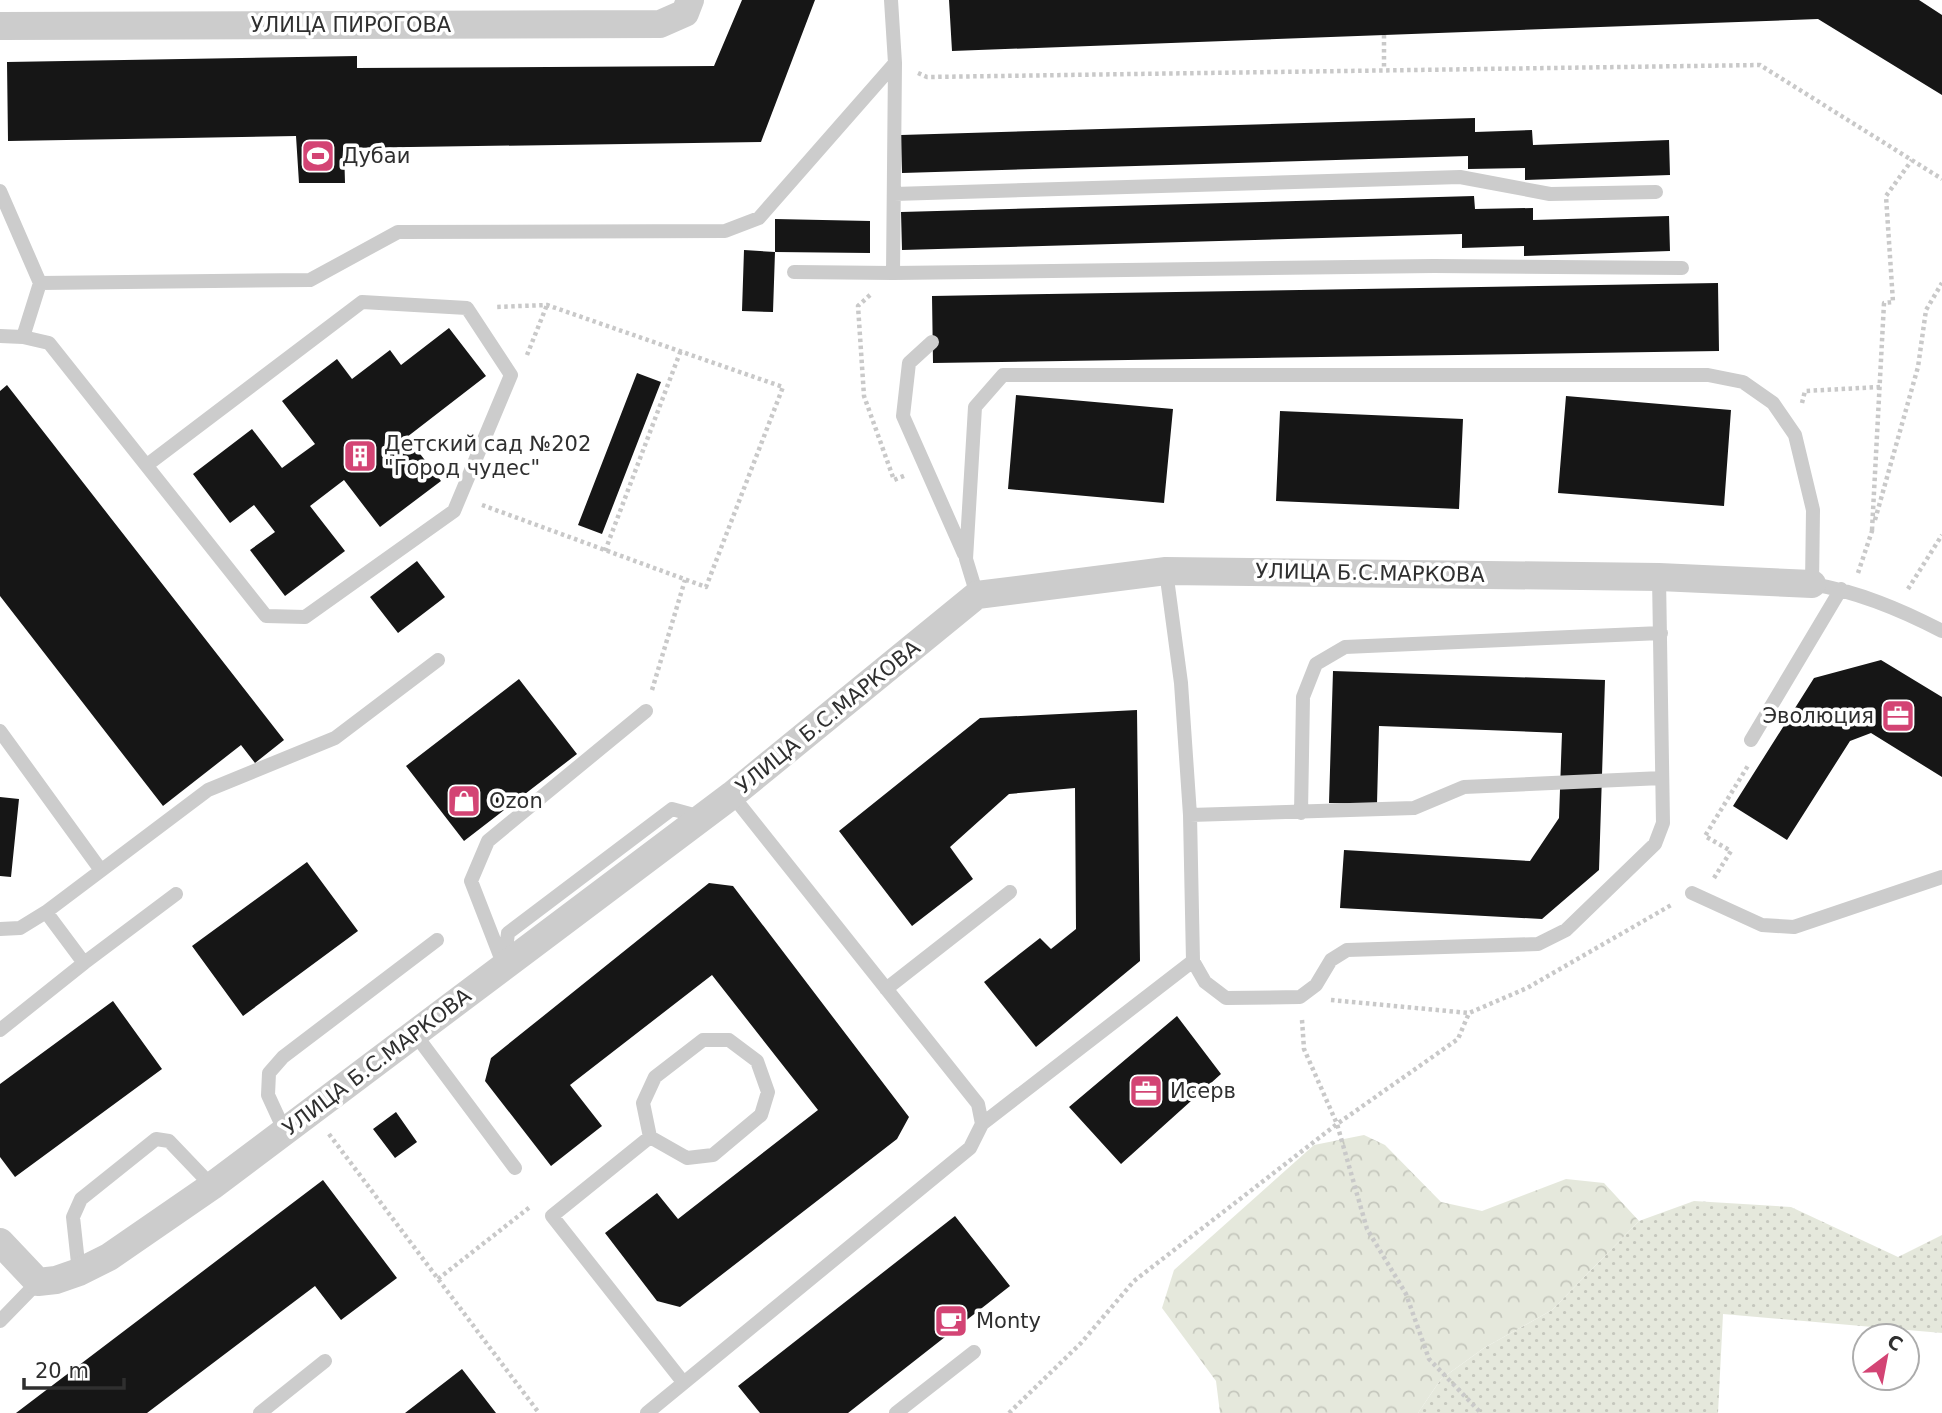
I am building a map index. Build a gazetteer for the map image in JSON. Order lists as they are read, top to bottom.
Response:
{
  "streets": {
    "street": ["УЛИЦА ПИРОГОВА", "УЛИЦА Б.С.МАРКОВА"]
  },
  "places": {
    "sports": ["Дубаи"],
    "building": ["Детский сад №202 \"Город чудес\""],
    "office": ["Эволюция", "Исерв"],
    "shop": ["Ozon"],
    "cafe": ["Monty"]
  },
  "scale_bar": "20 m",
  "north": "top right"
}
